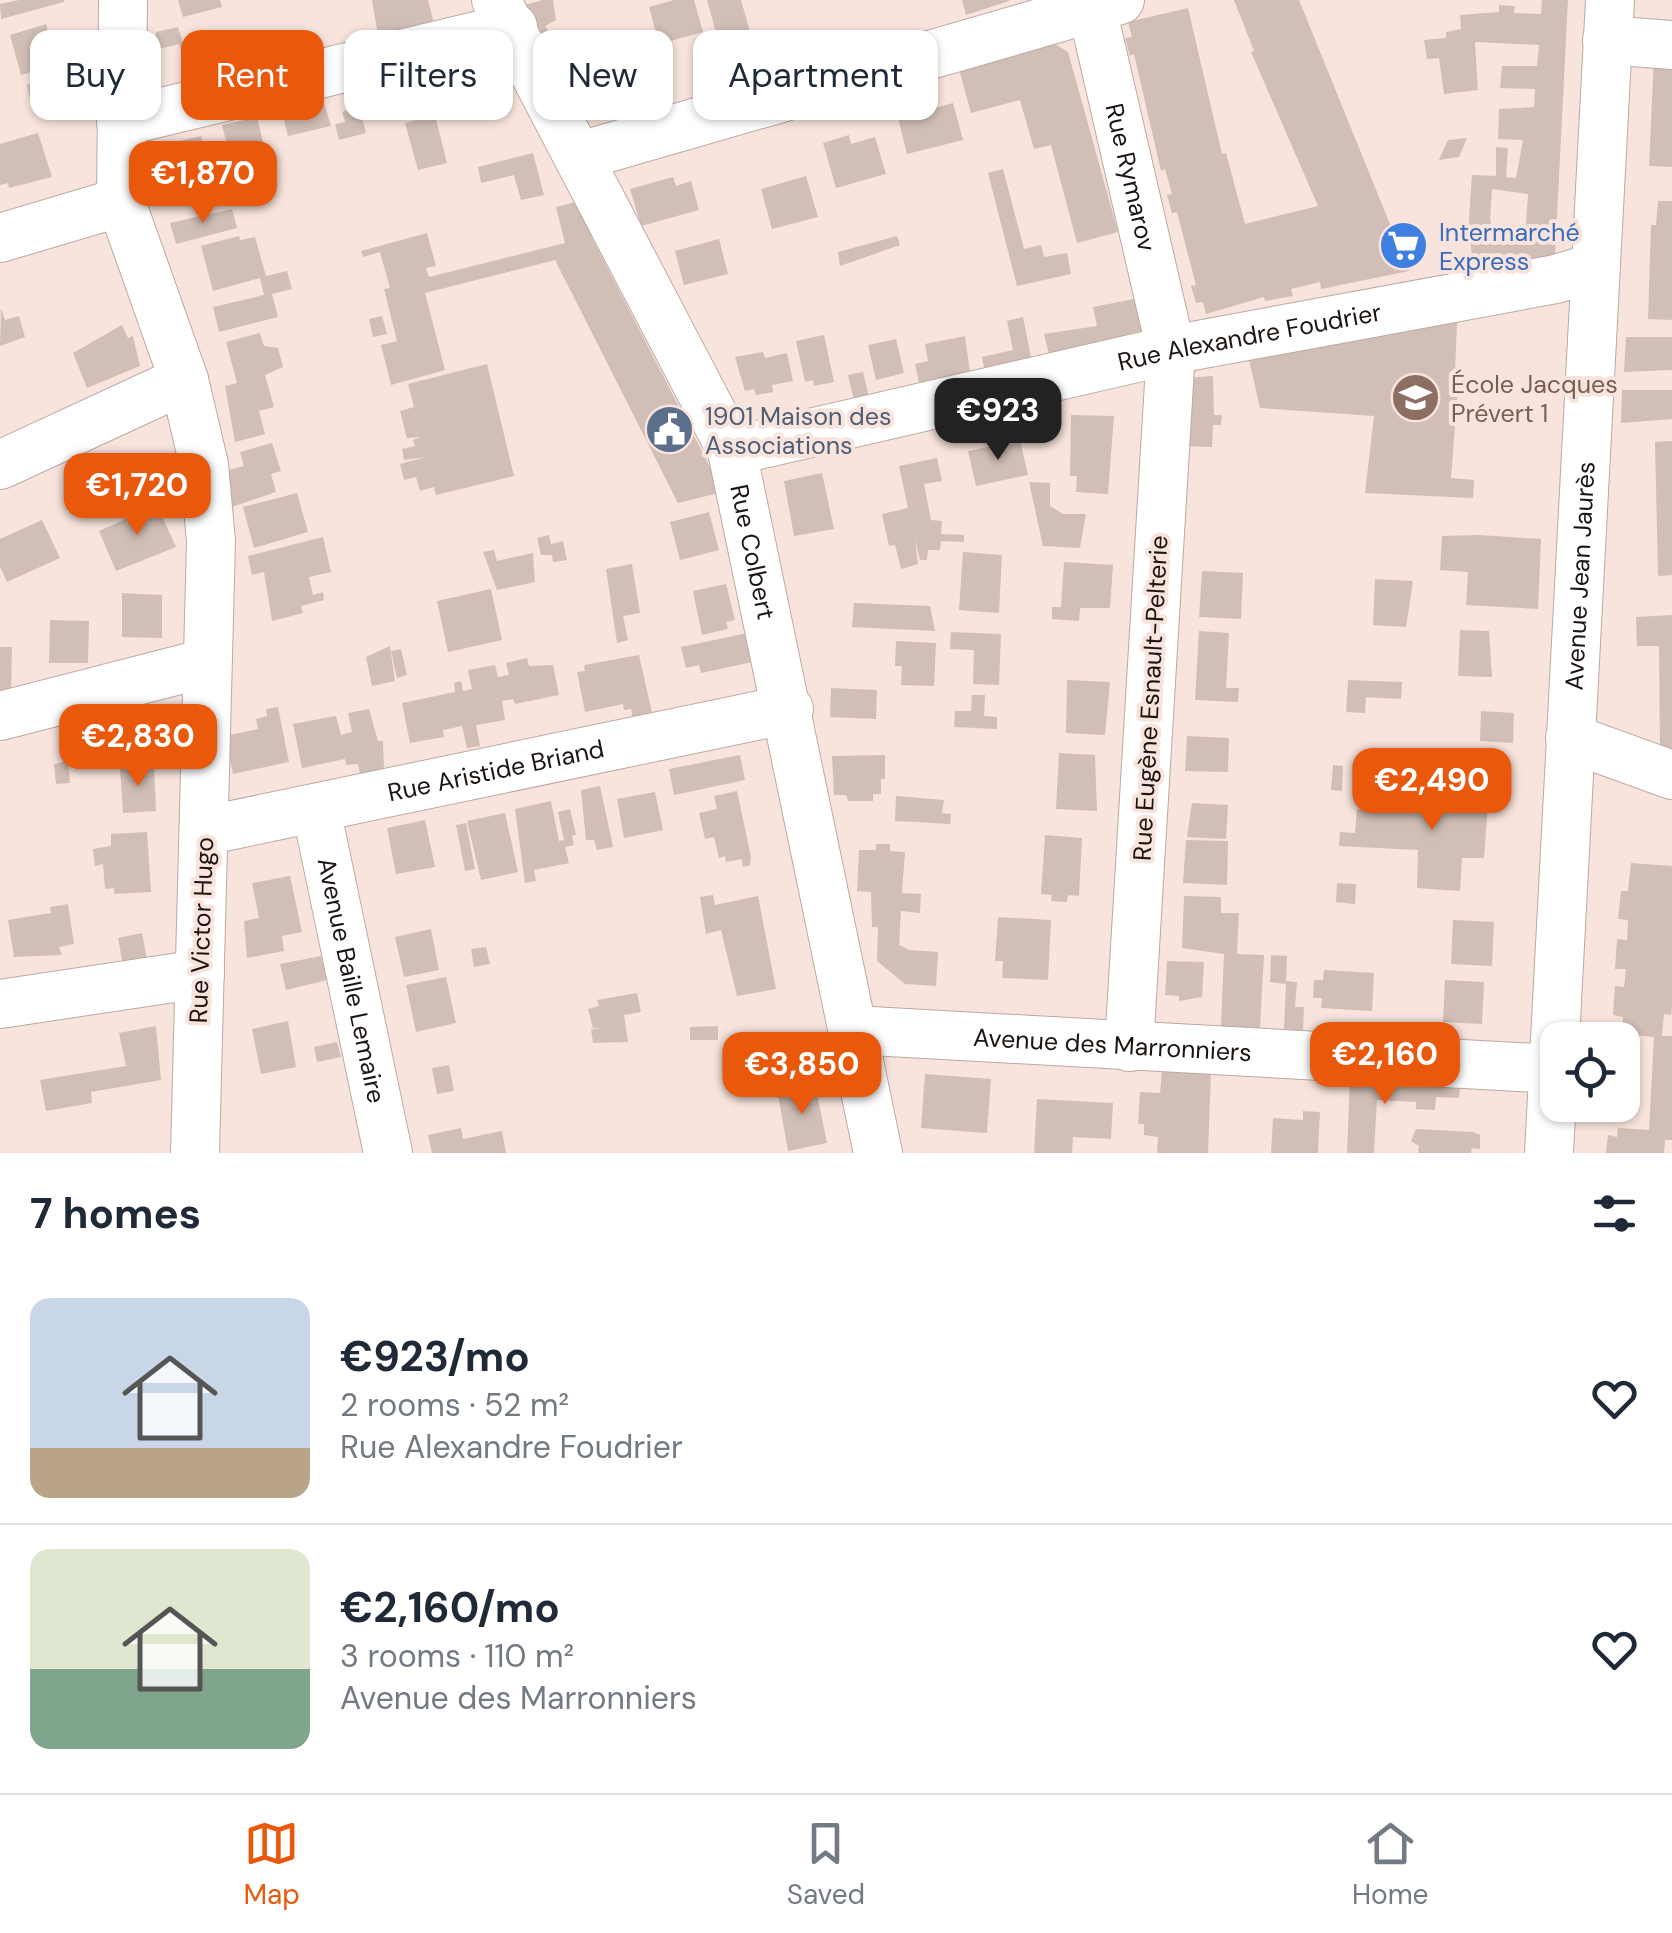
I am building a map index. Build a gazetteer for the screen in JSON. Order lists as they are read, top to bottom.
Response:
{
  "streets": {
    "street": [
      "Rue Rymarov",
      "Rue Alexandre Foudrier",
      "Rue Colbert",
      "Avenue Jean Jaurès",
      "Rue Eugène Esnault-Pelterie",
      "Rue Aristide Briand",
      "Rue Victor Hugo",
      "Avenue Baille Lemaire",
      "Avenue des Marronniers"
    ]
  },
  "crossings": [
    ["Rue Rymarov", "Rue Alexandre Foudrier"],
    ["Rue Rymarov", "Rue Eugène Esnault-Pelterie"],
    ["Rue Alexandre Foudrier", "Rue Colbert"],
    ["Rue Alexandre Foudrier", "Avenue Jean Jaurès"],
    ["Rue Alexandre Foudrier", "Rue Eugène Esnault-Pelterie"],
    ["Rue Colbert", "Rue Aristide Briand"],
    ["Rue Colbert", "Avenue des Marronniers"],
    ["Rue Eugène Esnault-Pelterie", "Avenue des Marronniers"],
    ["Rue Aristide Briand", "Rue Victor Hugo"],
    ["Rue Aristide Briand", "Avenue Baille Lemaire"]
  ],
  "places": {
    "supermarket": ["Intermarché Express"],
    "school or university": ["École Jacques Prévert 1"],
    "public building": ["1901 Maison des Associations"]
  },
  "page": {
    "chip": [
      "Buy",
      "Rent",
      "Filters",
      "New",
      "Apartment"
    ],
    "price": [
      "€1,870",
      "€923",
      "€1,720",
      "€2,830",
      "€2,490",
      "€2,160",
      "€3,850"
    ],
    "heading": "7 homes",
    "list": [
      {
        "name": "€923/mo",
        "note": "2 rooms · 52 m² · Rue Alexandre Foudrier"
      },
      {
        "name": "€2,160/mo",
        "note": "3 rooms · 110 m² · Avenue des Marronniers"
      }
    ],
    "tabs": ["Map", "Saved", "Home"]
  }
}
